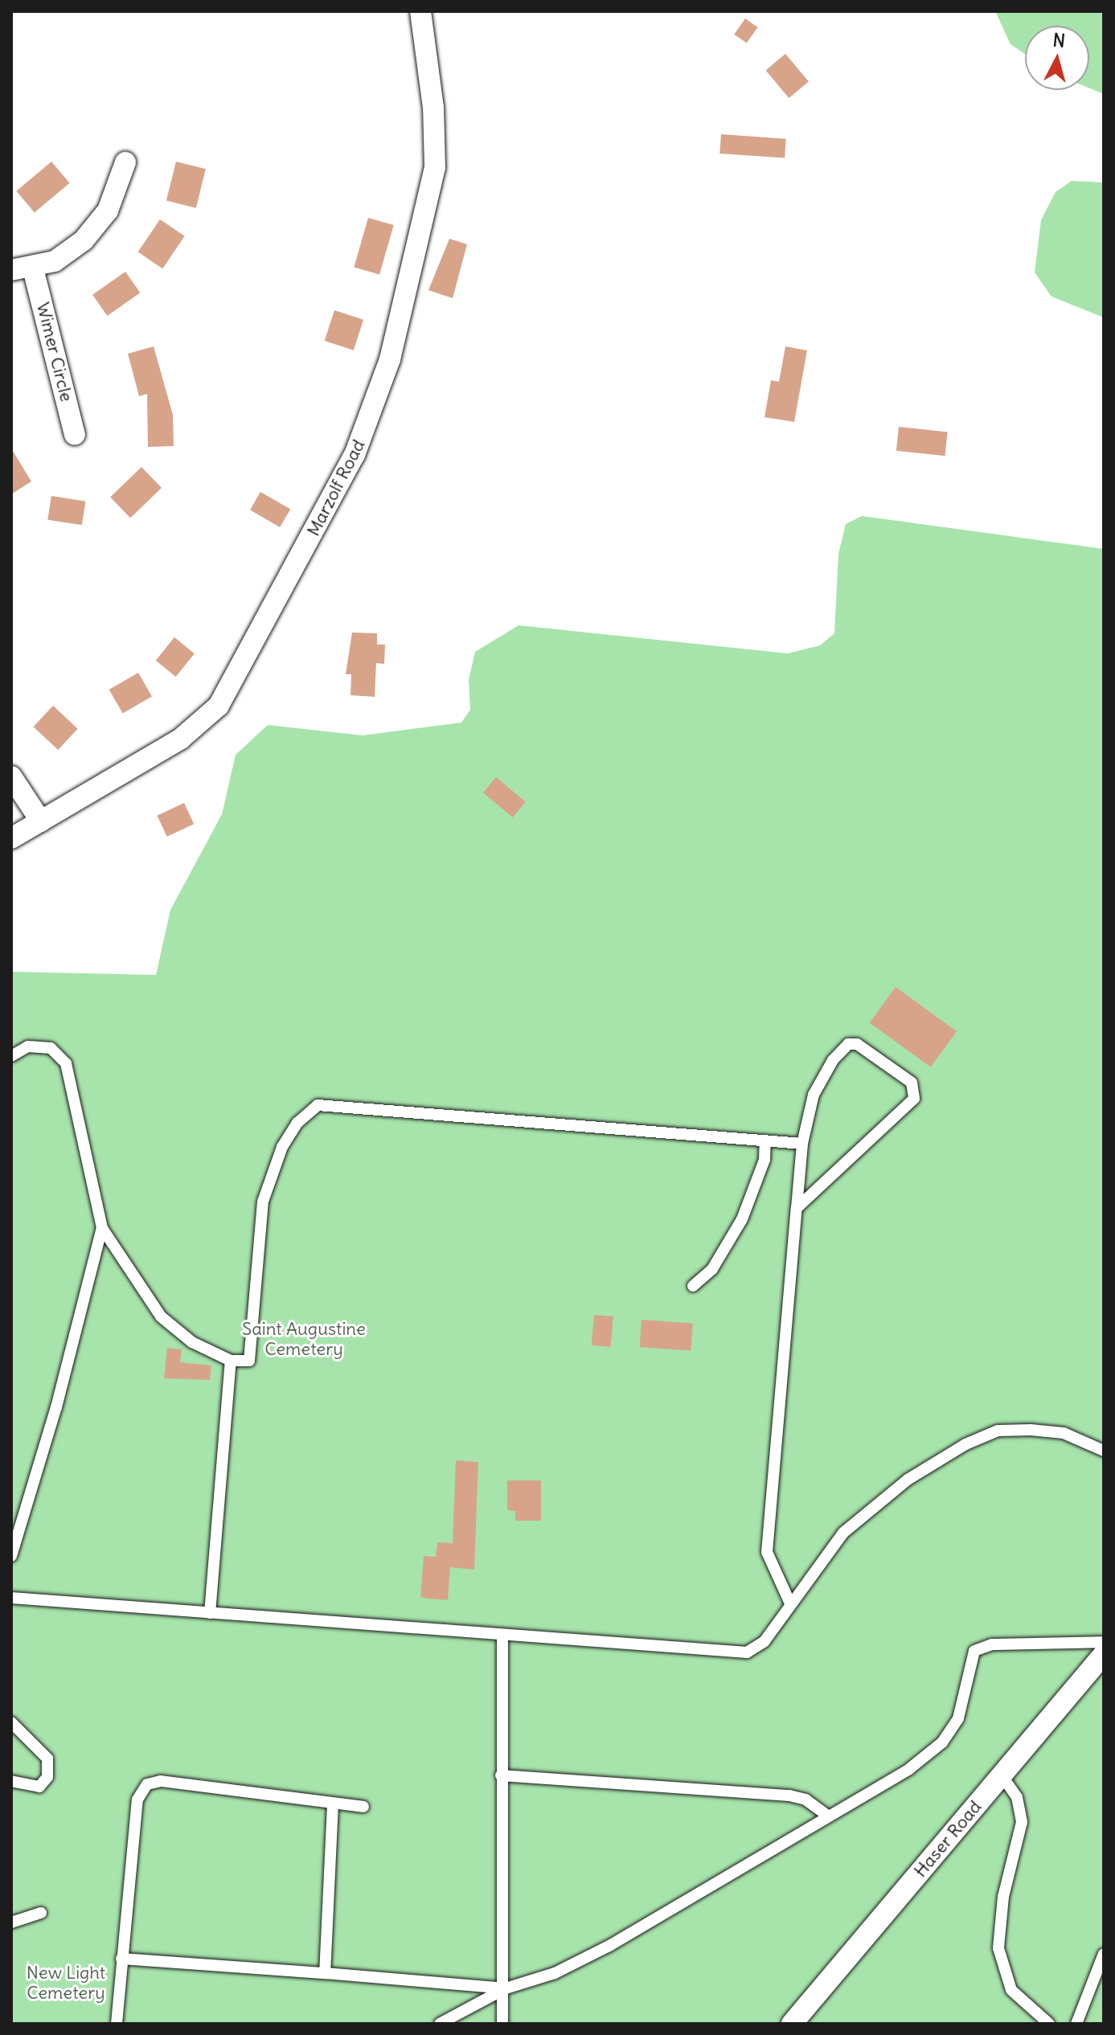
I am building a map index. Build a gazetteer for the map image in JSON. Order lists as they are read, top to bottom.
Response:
{
  "streets": {
    "street": ["Wimer Circle", "Marzolf Road", "Haser Road"]
  },
  "parks": ["Saint Augustine Cemetery", "New Light Cemetery"],
  "north": "top"
}
